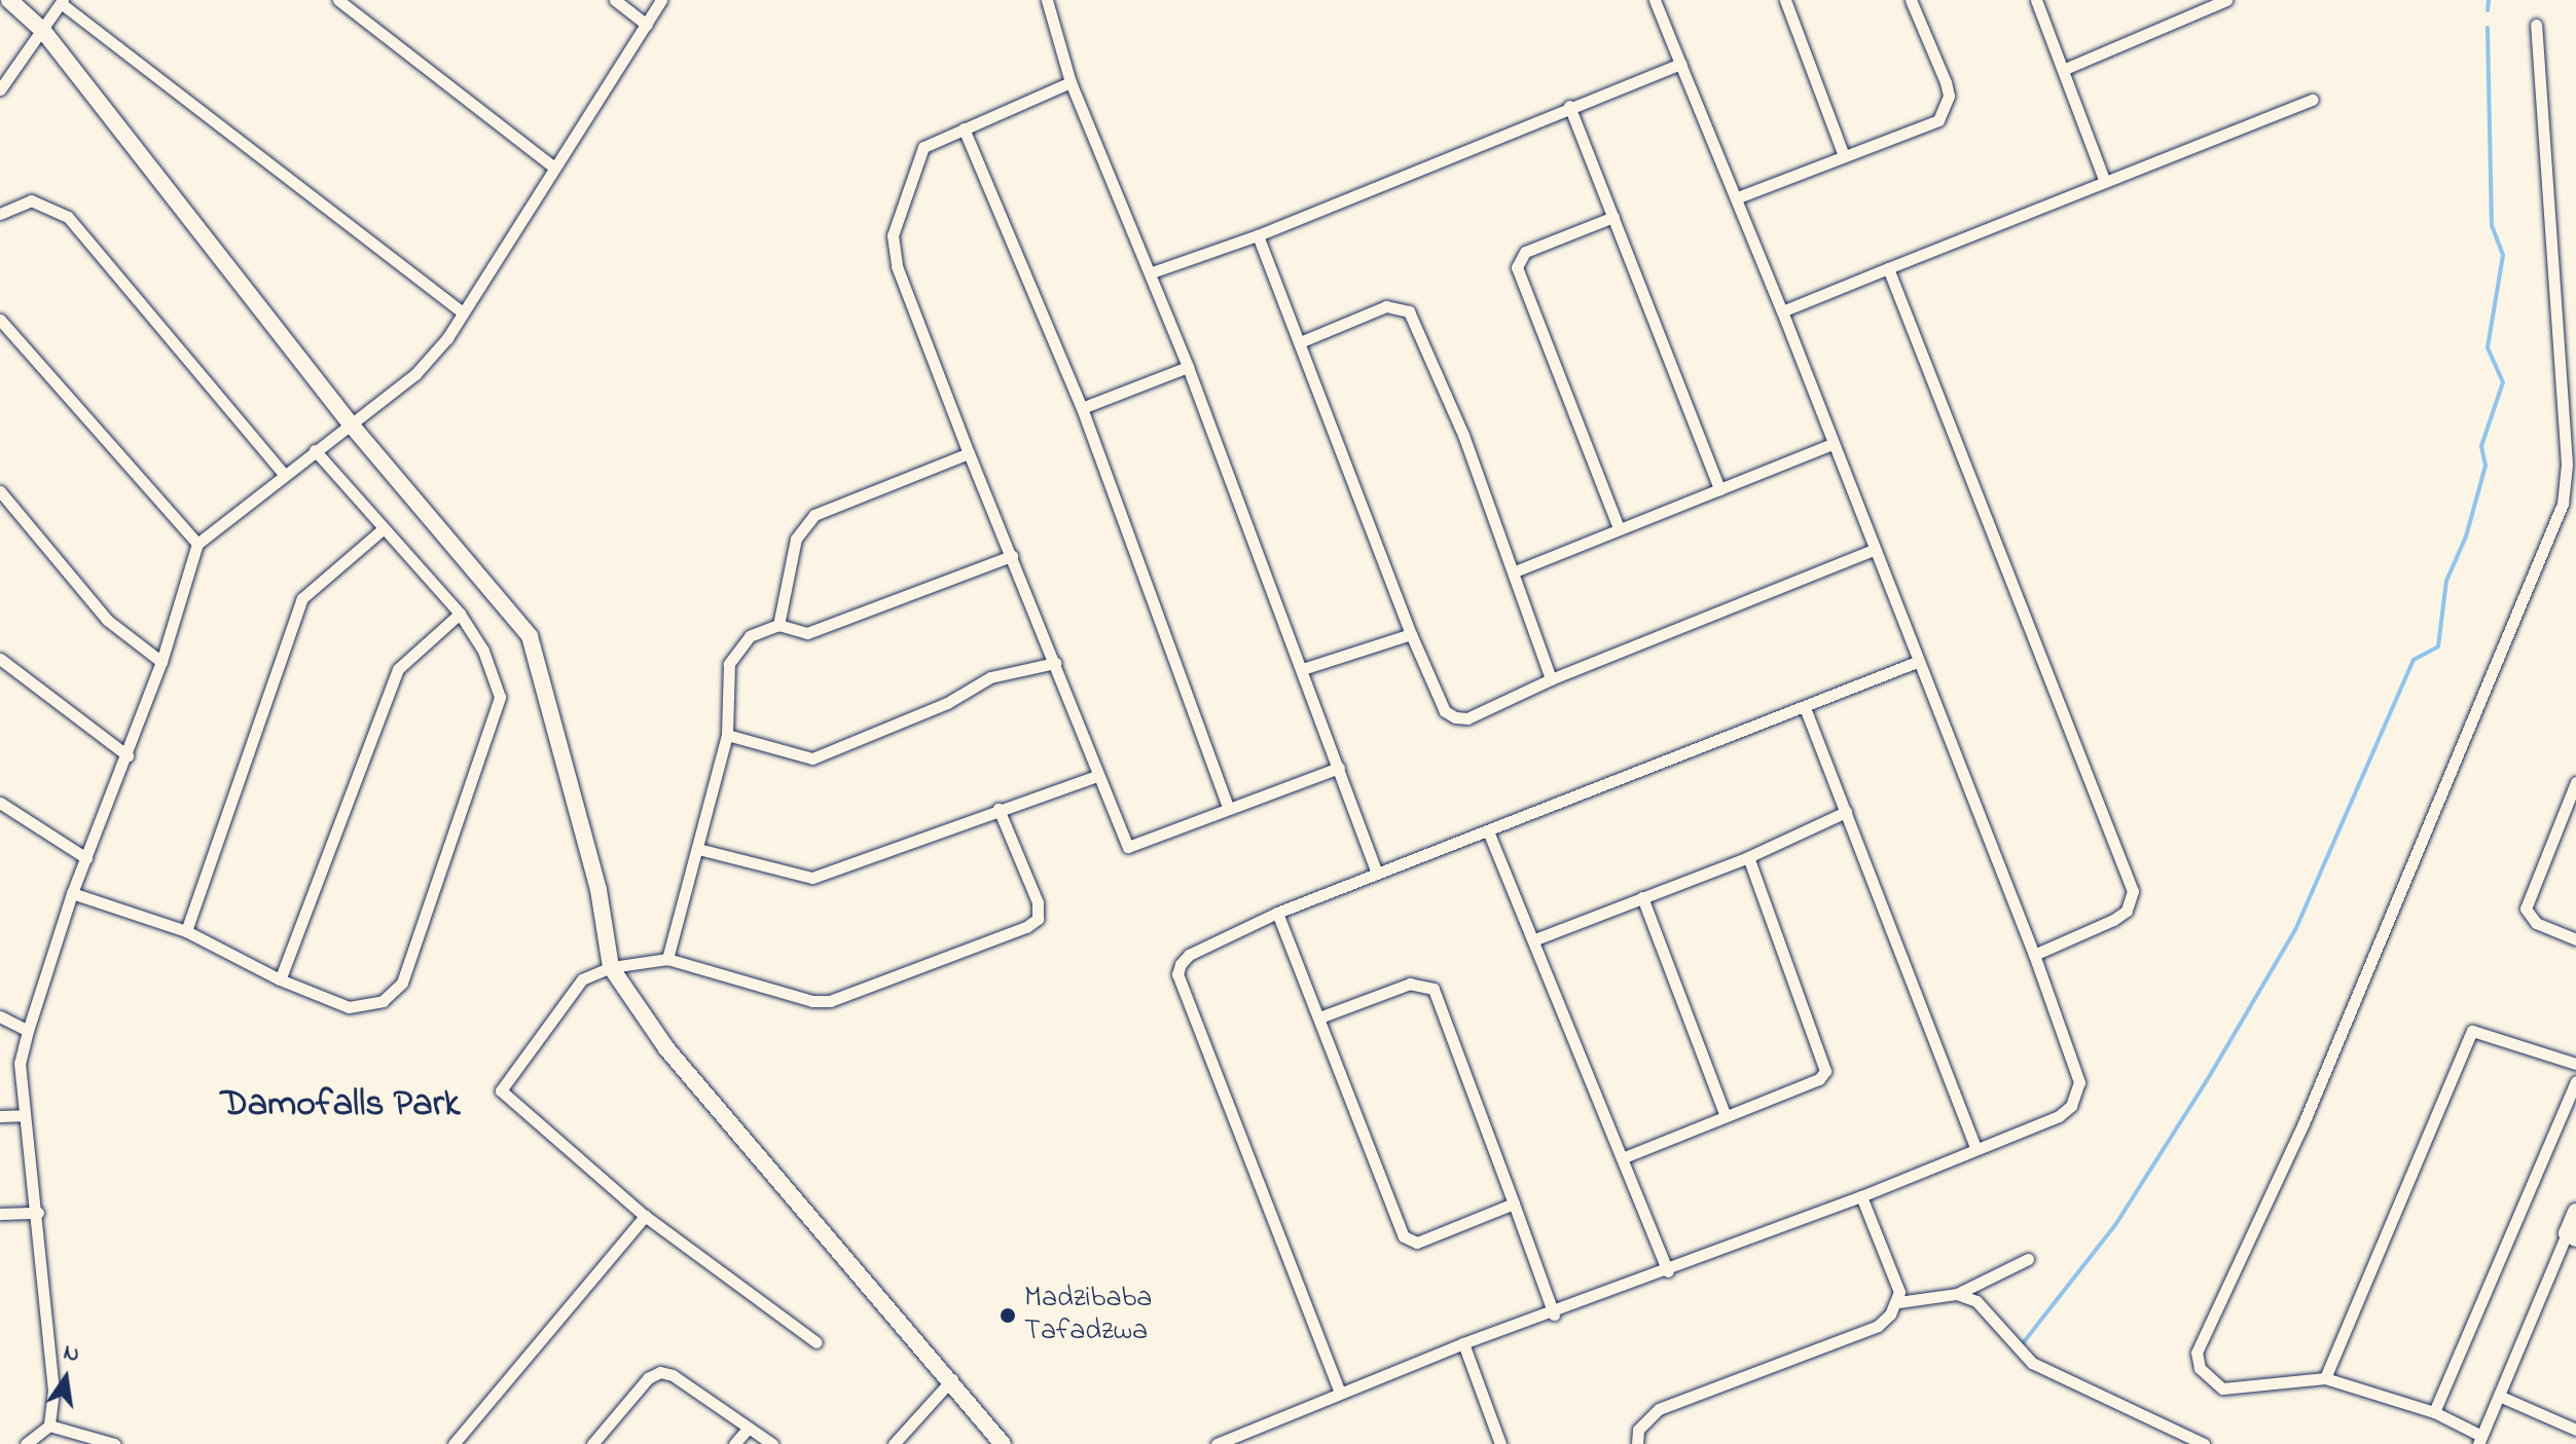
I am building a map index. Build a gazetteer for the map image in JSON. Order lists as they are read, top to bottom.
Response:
{
  "districts": ["Damofalls Park"],
  "places": ["Madzibaba Tafadzwa"],
  "north": "top"
}
